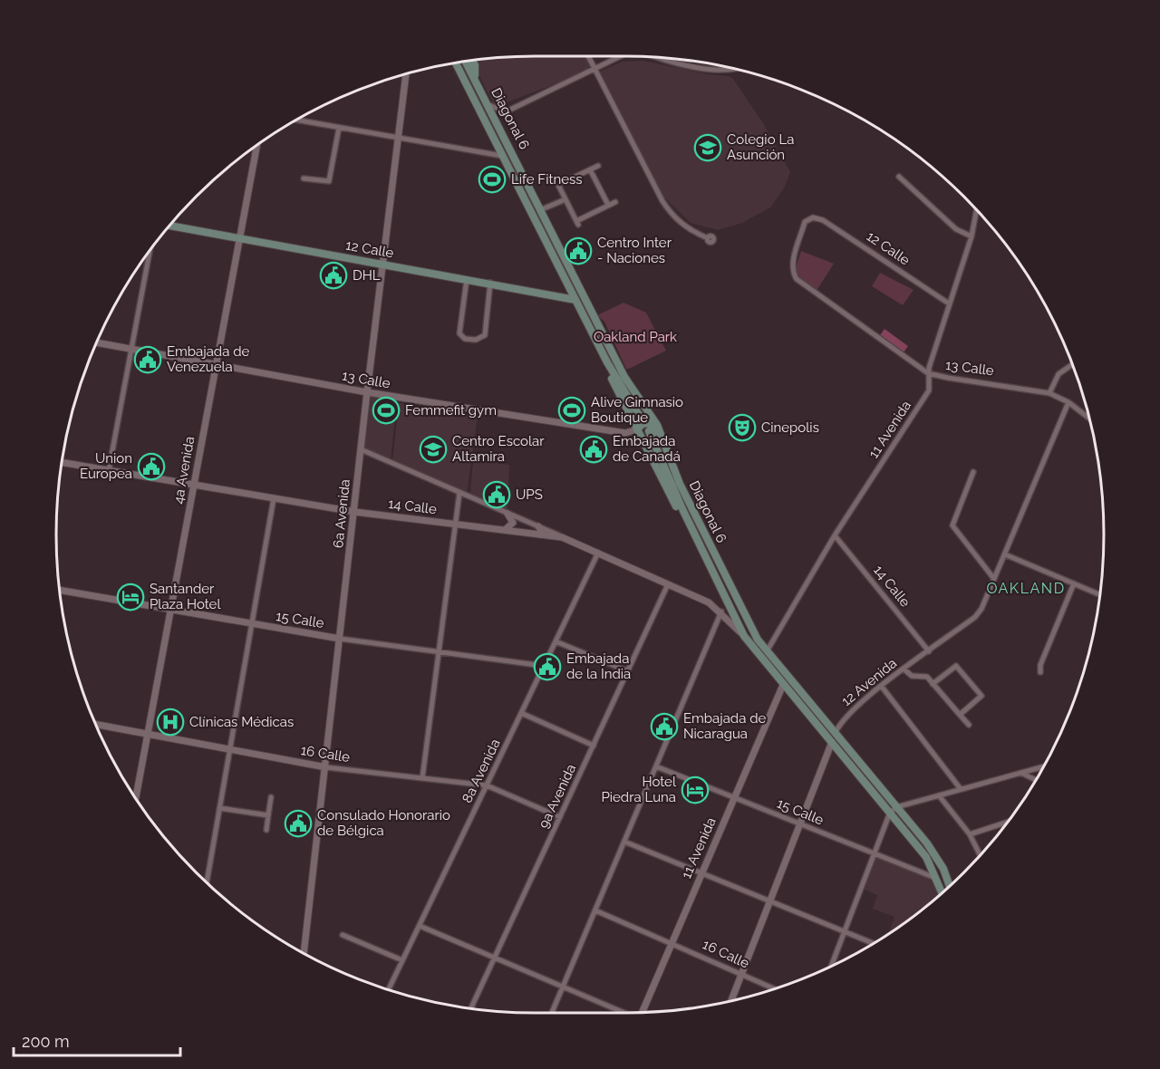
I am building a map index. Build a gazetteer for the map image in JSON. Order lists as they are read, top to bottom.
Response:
{
  "streets": {
    "main road": ["Diagonal 6", "12 Calle"],
    "street": [
      "13 Calle",
      "11 Avenida",
      "4a Avenida",
      "14 Calle",
      "6a Avenida",
      "15 Calle",
      "12 Avenida",
      "16 Calle",
      "8a Avenida",
      "9a Avenida"
    ]
  },
  "crossings": [
    ["Diagonal 6", "12 Calle"],
    ["Diagonal 6", "13 Calle"],
    ["Diagonal 6", "11 Avenida"],
    ["Diagonal 6", "14 Calle"],
    ["Diagonal 6", "15 Calle"],
    ["Diagonal 6", "12 Avenida"],
    ["12 Calle", "13 Calle"],
    ["12 Calle", "11 Avenida"],
    ["12 Calle", "4a Avenida"],
    ["12 Calle", "6a Avenida"],
    ["13 Calle", "11 Avenida"],
    ["13 Calle", "4a Avenida"],
    ["13 Calle", "6a Avenida"],
    ["13 Calle", "12 Avenida"],
    ["11 Avenida", "14 Calle"],
    ["11 Avenida", "15 Calle"],
    ["11 Avenida", "16 Calle"],
    ["4a Avenida", "14 Calle"],
    ["4a Avenida", "15 Calle"],
    ["4a Avenida", "16 Calle"],
    ["14 Calle", "6a Avenida"],
    ["14 Calle", "12 Avenida"],
    ["14 Calle", "8a Avenida"],
    ["14 Calle", "9a Avenida"],
    ["6a Avenida", "15 Calle"],
    ["6a Avenida", "16 Calle"],
    ["15 Calle", "12 Avenida"],
    ["15 Calle", "8a Avenida"],
    ["12 Avenida", "16 Calle"],
    ["16 Calle", "8a Avenida"],
    ["16 Calle", "9a Avenida"]
  ],
  "districts": ["OAKLAND"],
  "parks": ["Oakland Park"],
  "places": {
    "school or university": ["Colegio La Asunción", "Centro Escolar Altamira"],
    "sports": ["Life Fitness", "Femmefit gym", "Alive Gimnasio Boutique"],
    "public building": [
      "Centro Inter - Naciones",
      "DHL",
      "Embajada de Venezuela",
      "Embajada de Canadá",
      "Union Europea",
      "UPS",
      "Embajada de la India",
      "Embajada de Nicaragua",
      "Consulado Honorario de Bélgica"
    ],
    "theatre": ["Cinepolis"],
    "hotel": ["Santander Plaza Hotel", "Hotel Piedra Luna"],
    "hospital": ["Clínicas Médicas"]
  },
  "scale_bar": "200 m"
}
